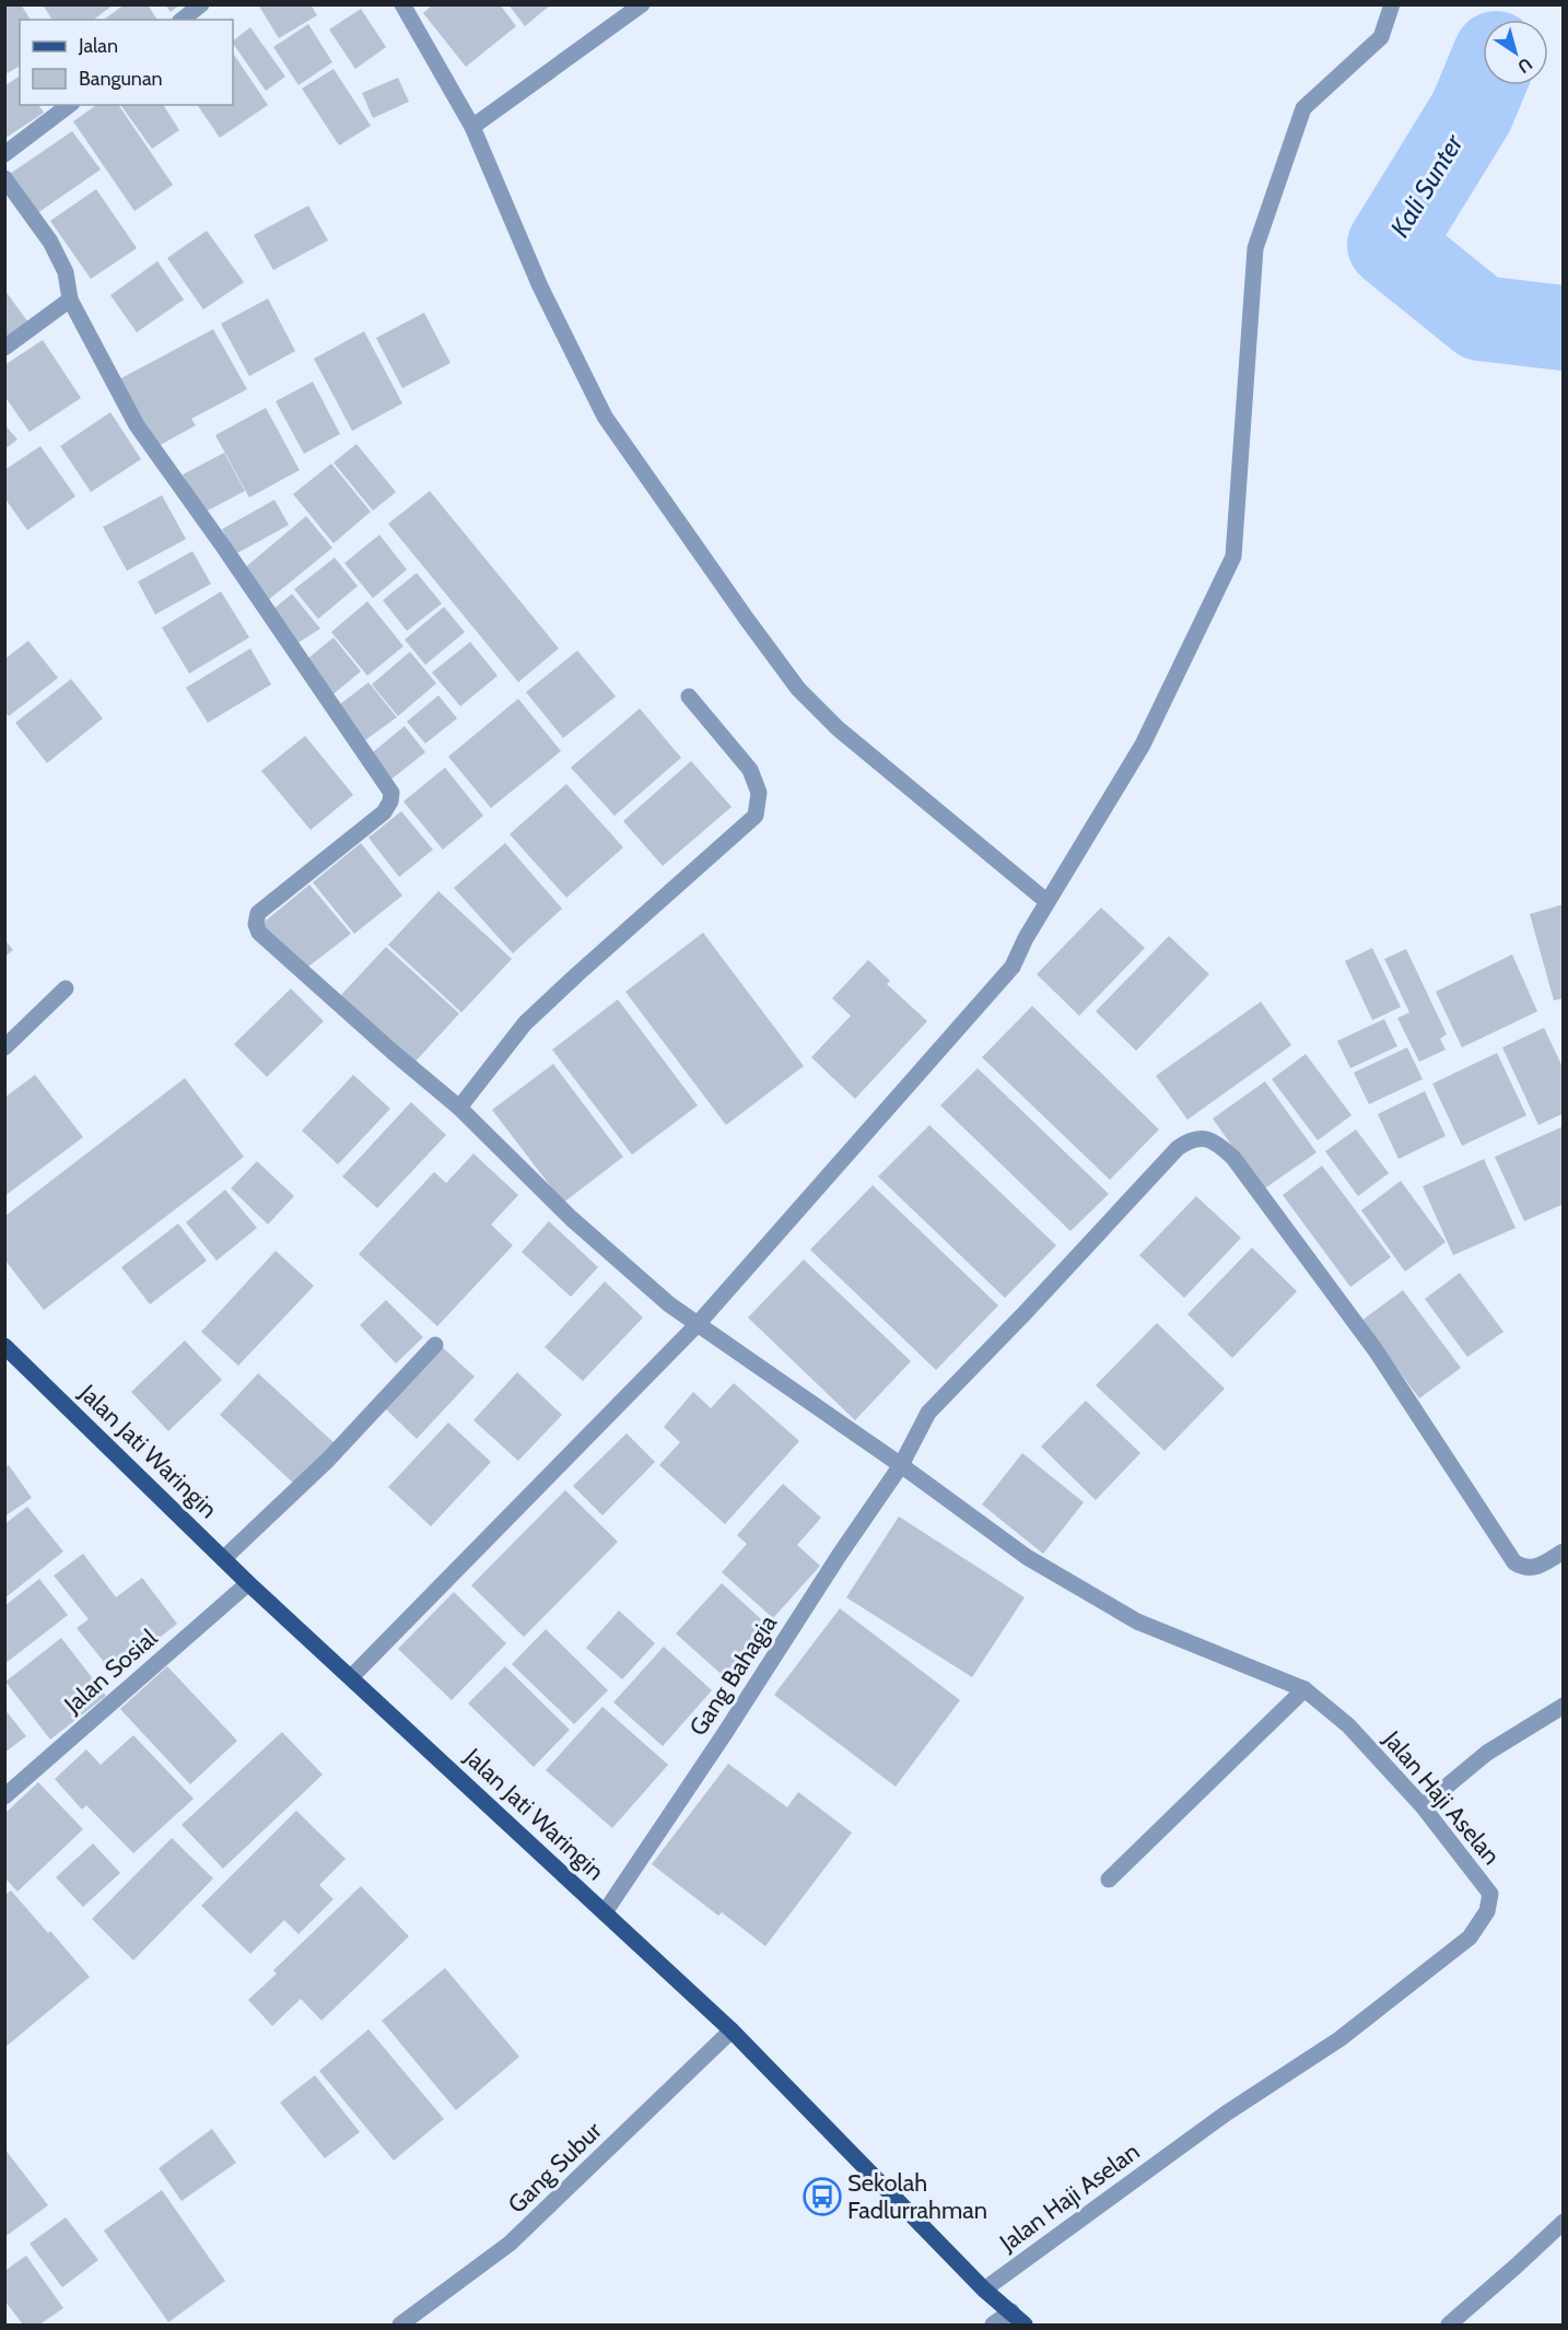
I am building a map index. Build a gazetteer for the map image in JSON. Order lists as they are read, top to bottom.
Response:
{
  "streets": {
    "main road": ["Jalan Jati Waringin"],
    "street": [
      "Jalan Sosial",
      "Gang Bahagia",
      "Jalan Haji Aselan",
      "Gang Subur"
    ]
  },
  "crossings": [
    ["Jalan Jati Waringin", "Jalan Sosial"],
    ["Jalan Jati Waringin", "Gang Bahagia"],
    ["Jalan Jati Waringin", "Jalan Haji Aselan"],
    ["Jalan Jati Waringin", "Gang Subur"],
    ["Gang Bahagia", "Jalan Haji Aselan"]
  ],
  "water": ["Kali Sunter"],
  "places": {
    "bus stop": ["Sekolah Fadlurrahman"]
  },
  "legend": ["Jalan", "Bangunan"],
  "north": "bottom right"
}
